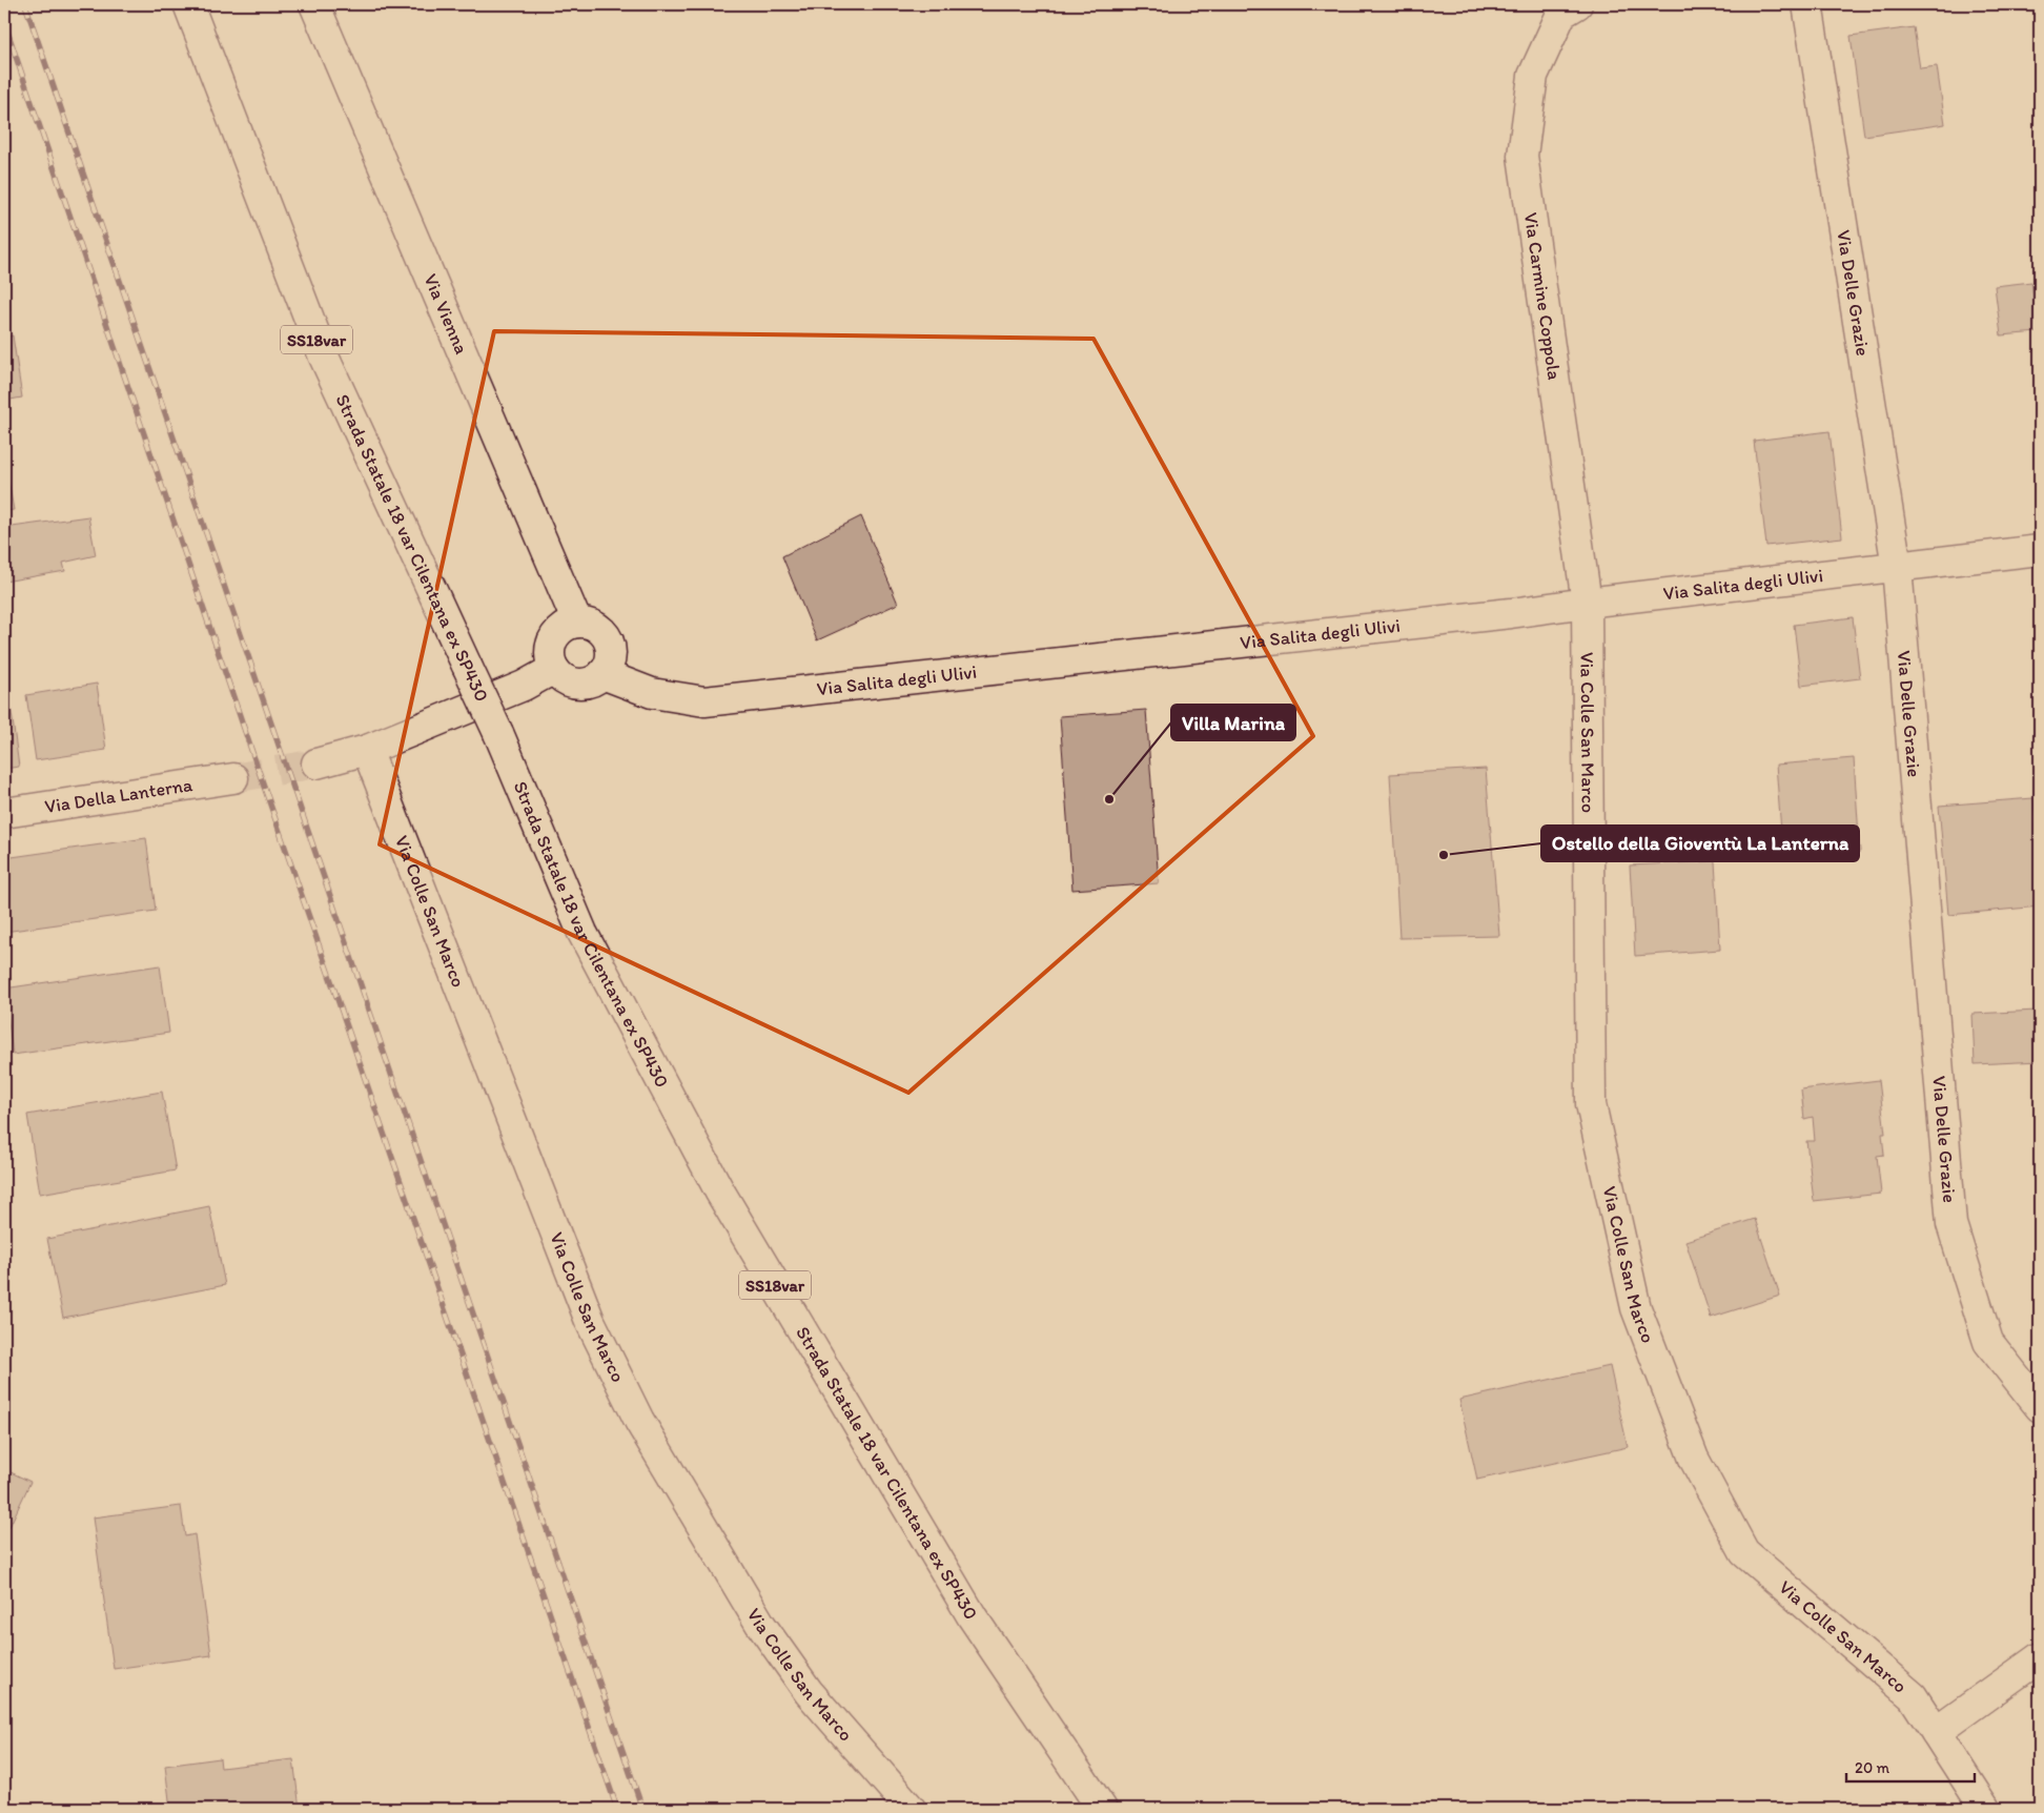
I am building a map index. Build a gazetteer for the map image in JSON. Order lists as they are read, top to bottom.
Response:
{
  "streets": {
    "main road": [
      "Via Delle Grazie",
      "Via Carmine Coppola",
      "Via Vienna",
      "SS18var",
      "Strada Statale 18 var Cilentana ex SP430",
      "Via Salita degli Ulivi",
      "Via Colle San Marco",
      "Via Della Lanterna"
    ]
  },
  "crossings": [
    ["Via Delle Grazie", "Via Salita degli Ulivi"],
    ["Via Carmine Coppola", "Via Salita degli Ulivi"],
    ["Via Carmine Coppola", "Via Colle San Marco"],
    ["Via Vienna", "Via Salita degli Ulivi"],
    ["Via Salita degli Ulivi", "Via Colle San Marco"]
  ],
  "places": ["Villa Marina", "Ostello della Gioventù La Lanterna"],
  "scale_bar": "20 m"
}
